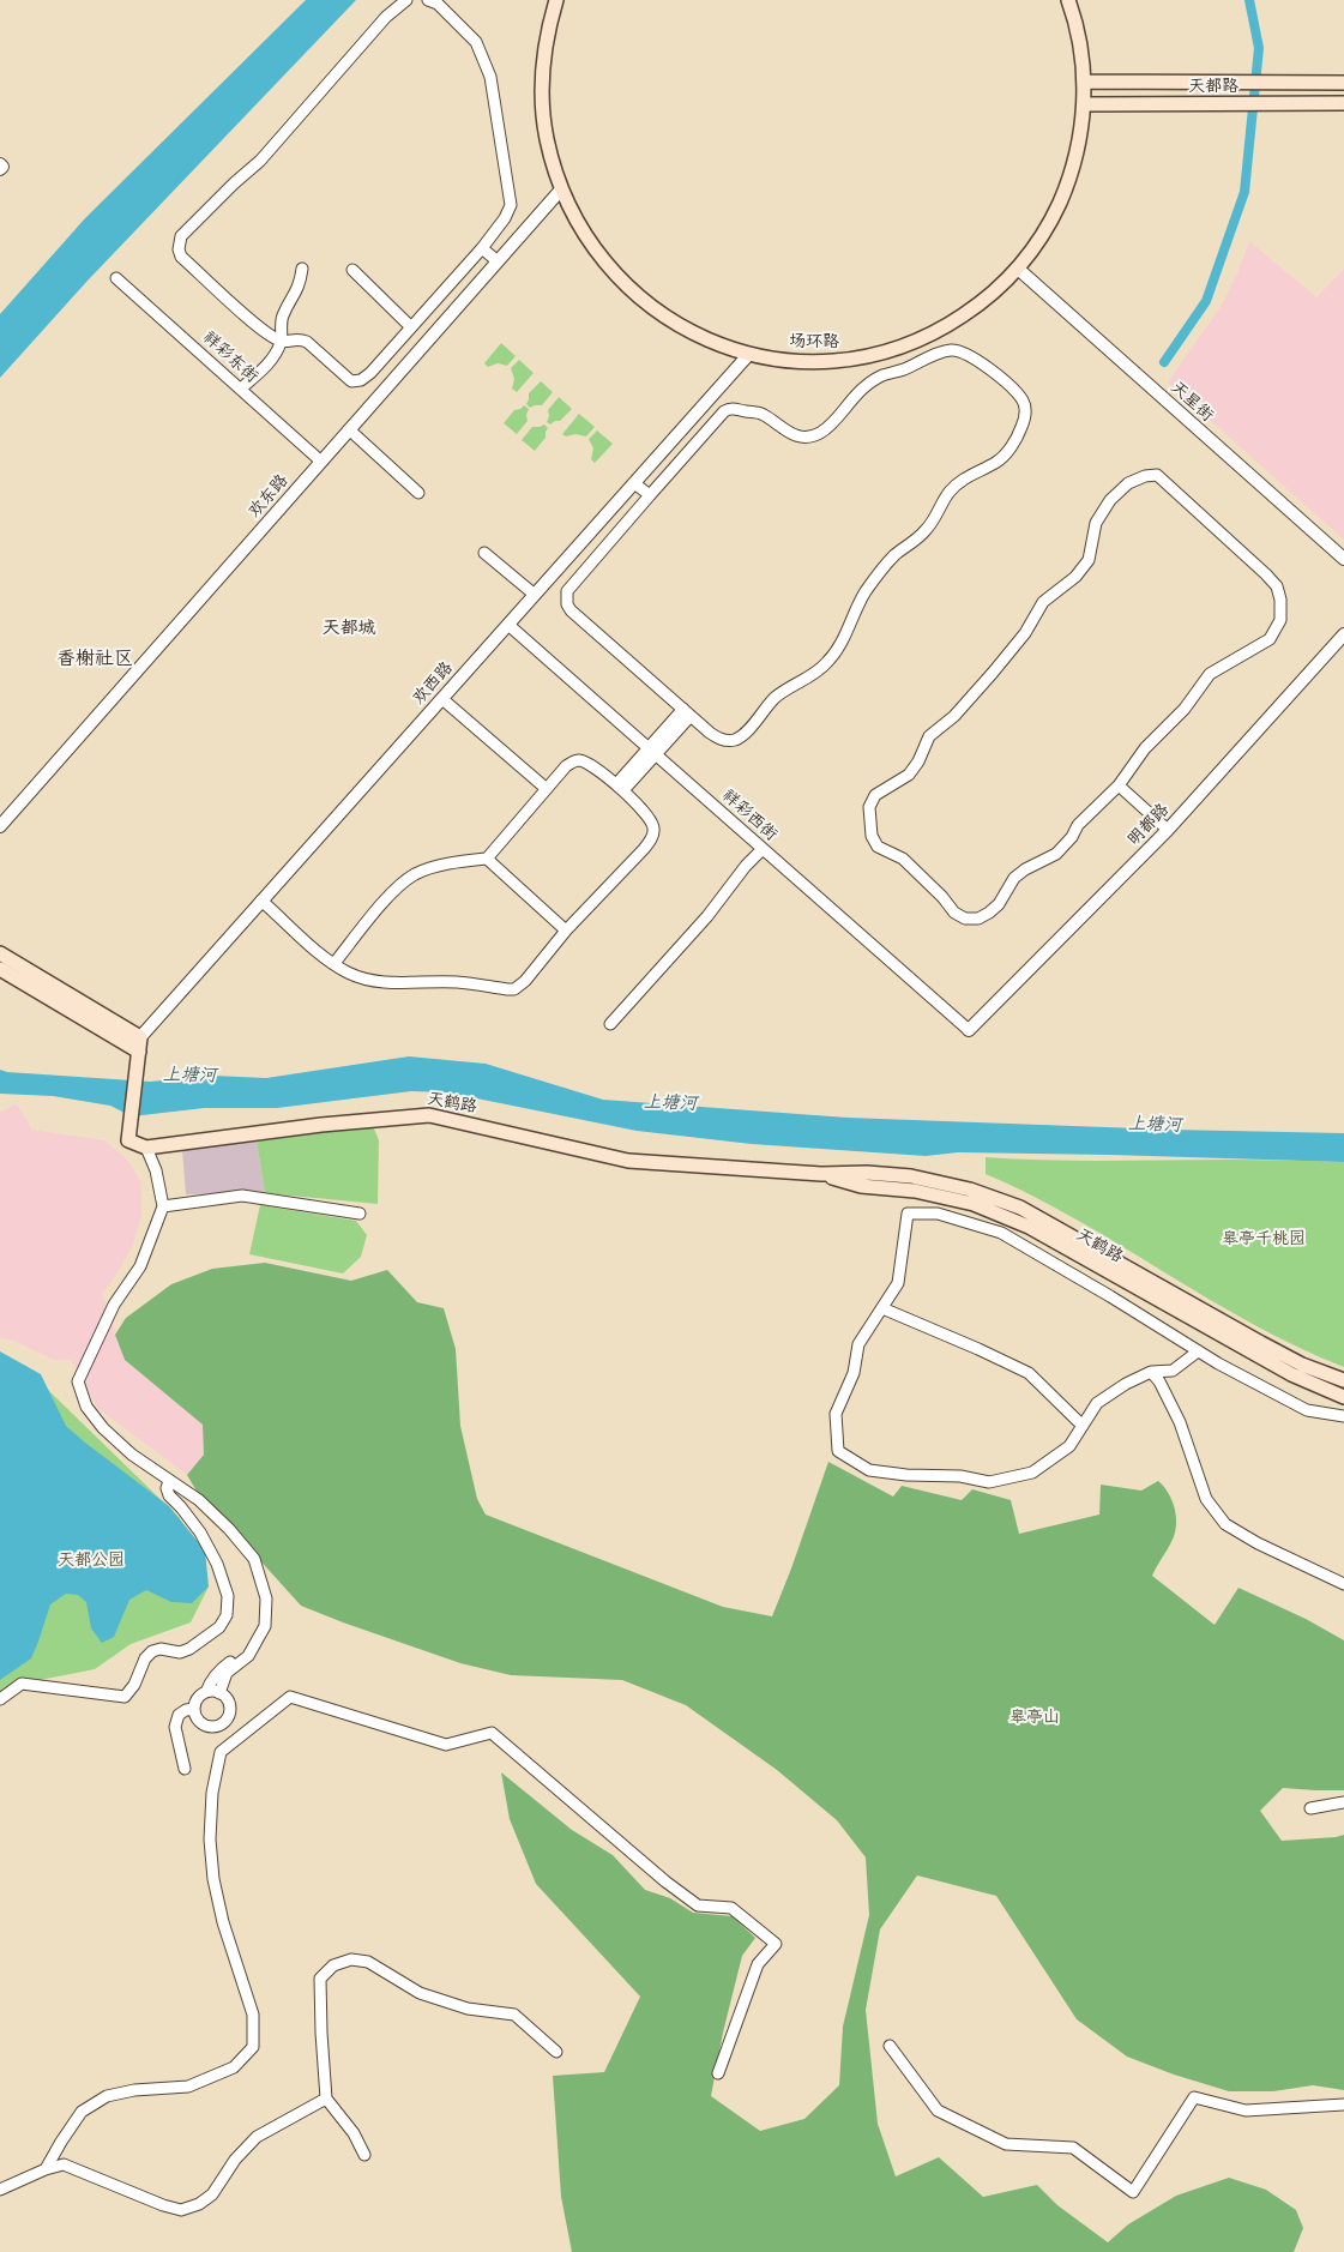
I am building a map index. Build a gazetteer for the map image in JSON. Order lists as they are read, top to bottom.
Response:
{
  "streets": {
    "main road": ["天都路", "场环路", "天鹤路"],
    "street": [
      "祥彩东街",
      "天星街",
      "欢东路",
      "欢西路",
      "祥彩西街",
      "明都路"
    ]
  },
  "crossings": [
    ["天都路", "场环路"],
    ["场环路", "天星街"],
    ["场环路", "欢东路"],
    ["场环路", "欢西路"],
    ["祥彩东街", "欢东路"],
    ["欢西路", "祥彩西街"],
    ["祥彩西街", "明都路"]
  ],
  "districts": ["天都城", "香榭社区"],
  "water": ["上塘河"],
  "parks": ["皋亭千桃园", "天都公园", "皋亭山"]
}
